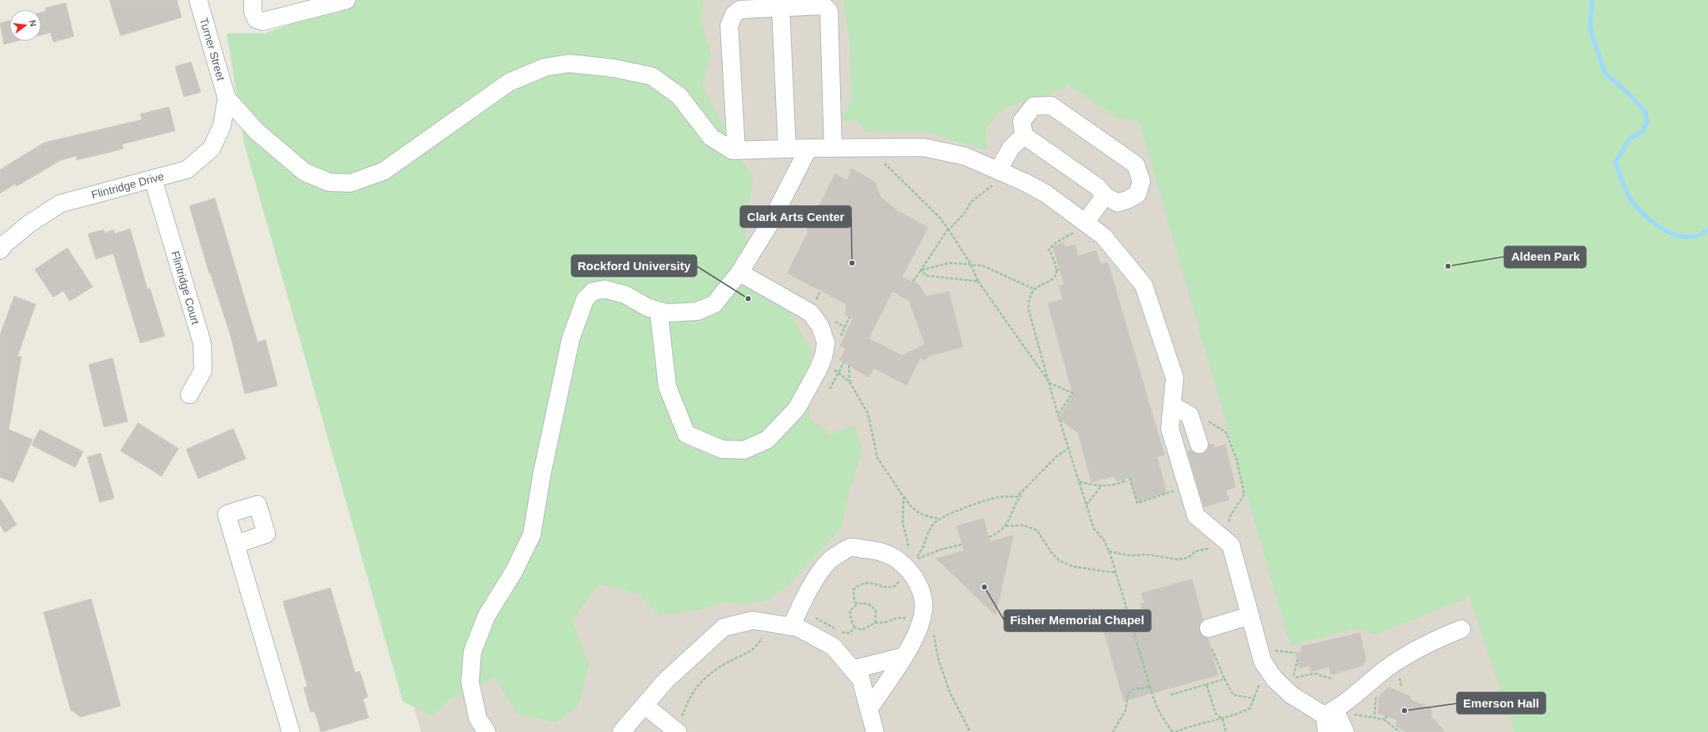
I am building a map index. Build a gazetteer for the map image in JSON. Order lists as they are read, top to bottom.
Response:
{
  "streets": {
    "street": ["Turner Street", "Flintridge Drive", "Flintridge Court"]
  },
  "crossings": [
    ["Turner Street", "Flintridge Drive"],
    ["Flintridge Drive", "Flintridge Court"]
  ],
  "places": [
    "Clark Arts Center",
    "Aldeen Park",
    "Rockford University",
    "Fisher Memorial Chapel",
    "Emerson Hall"
  ],
  "north": "right"
}
